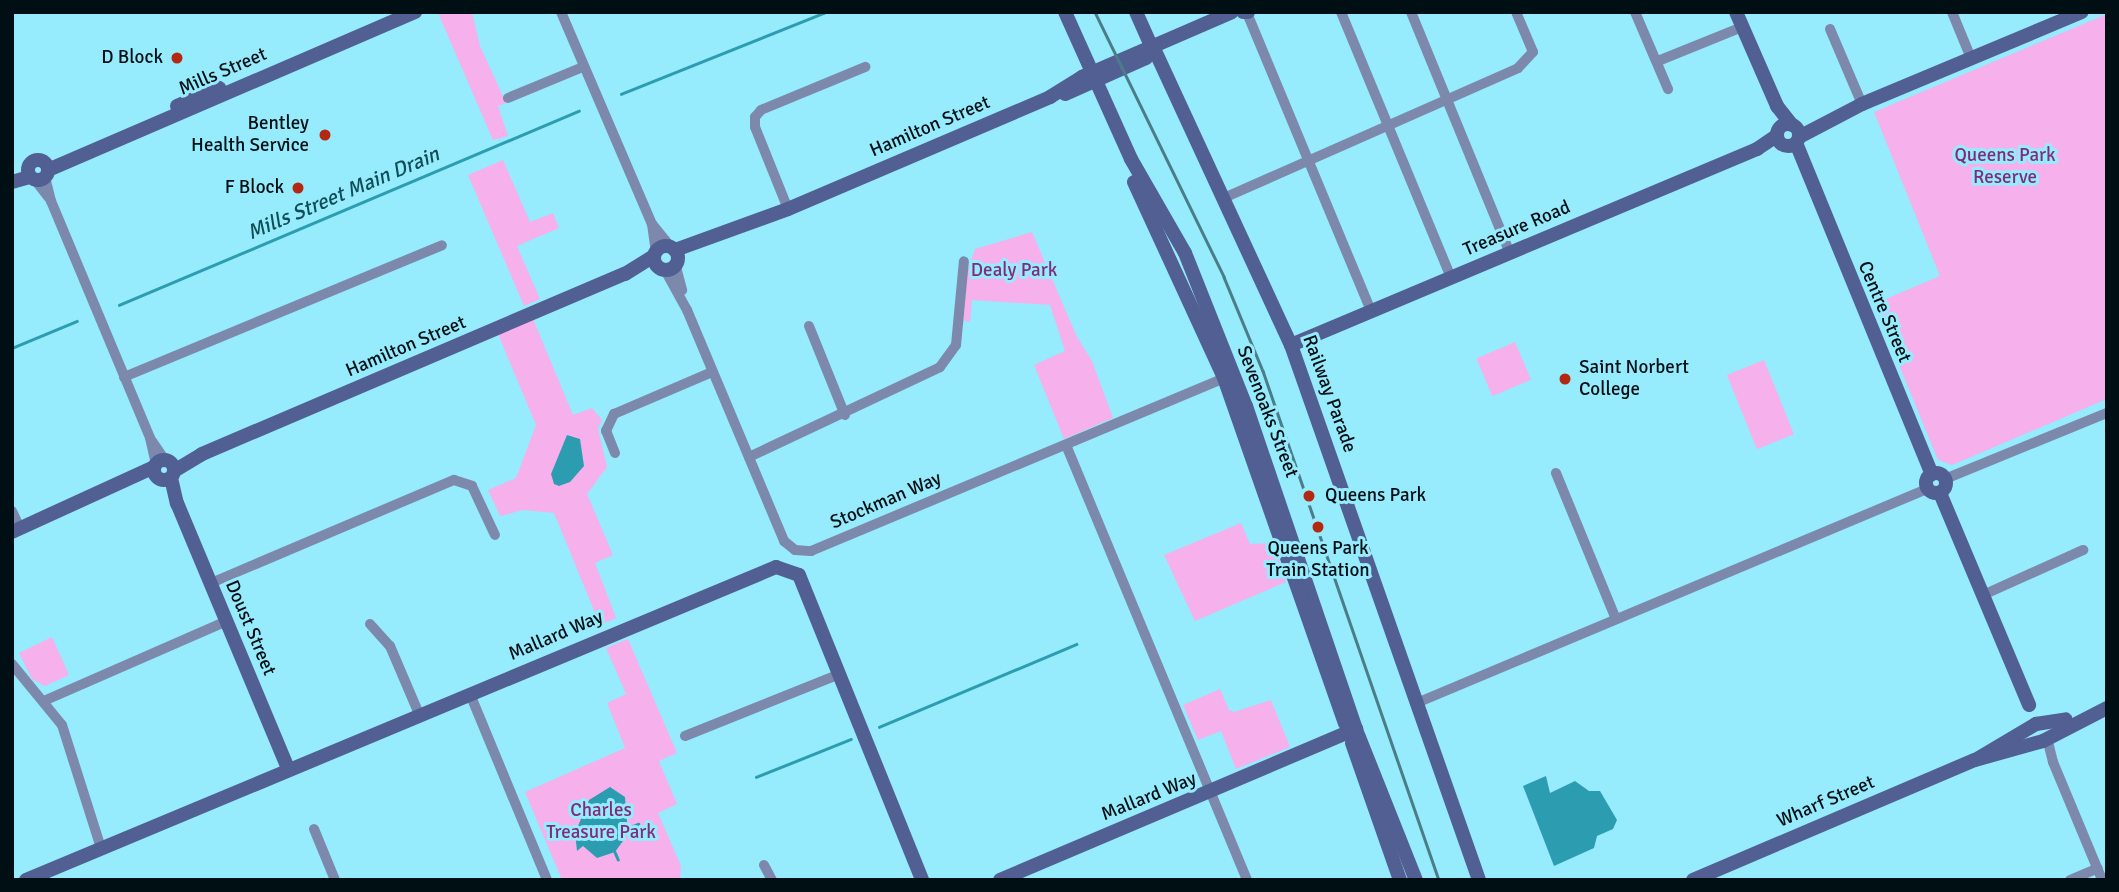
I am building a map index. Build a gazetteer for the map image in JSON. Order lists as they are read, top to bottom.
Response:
{
  "streets": {
    "street": [
      "Mills Street",
      "Hamilton Street",
      "Treasure Road",
      "Centre Street",
      "Railway Parade",
      "Sevenoaks Street",
      "Stockman Way",
      "Doust Street",
      "Mallard Way",
      "Wharf Street"
    ]
  },
  "crossings": [
    ["Mills Street", "Doust Street"],
    ["Hamilton Street", "Railway Parade"],
    ["Hamilton Street", "Sevenoaks Street"],
    ["Hamilton Street", "Stockman Way"],
    ["Hamilton Street", "Doust Street"],
    ["Treasure Road", "Centre Street"],
    ["Treasure Road", "Railway Parade"],
    ["Sevenoaks Street", "Stockman Way"],
    ["Sevenoaks Street", "Mallard Way"],
    ["Doust Street", "Mallard Way"]
  ],
  "water": ["Mills Street Main Drain"],
  "parks": ["Queens Park Reserve", "Dealy Park", "Charles Treasure Park"],
  "places": [
    "D Block",
    "Bentley Health Service",
    "F Block",
    "Saint Norbert College",
    "Queens Park",
    "Queens Park Train Station"
  ]
}
